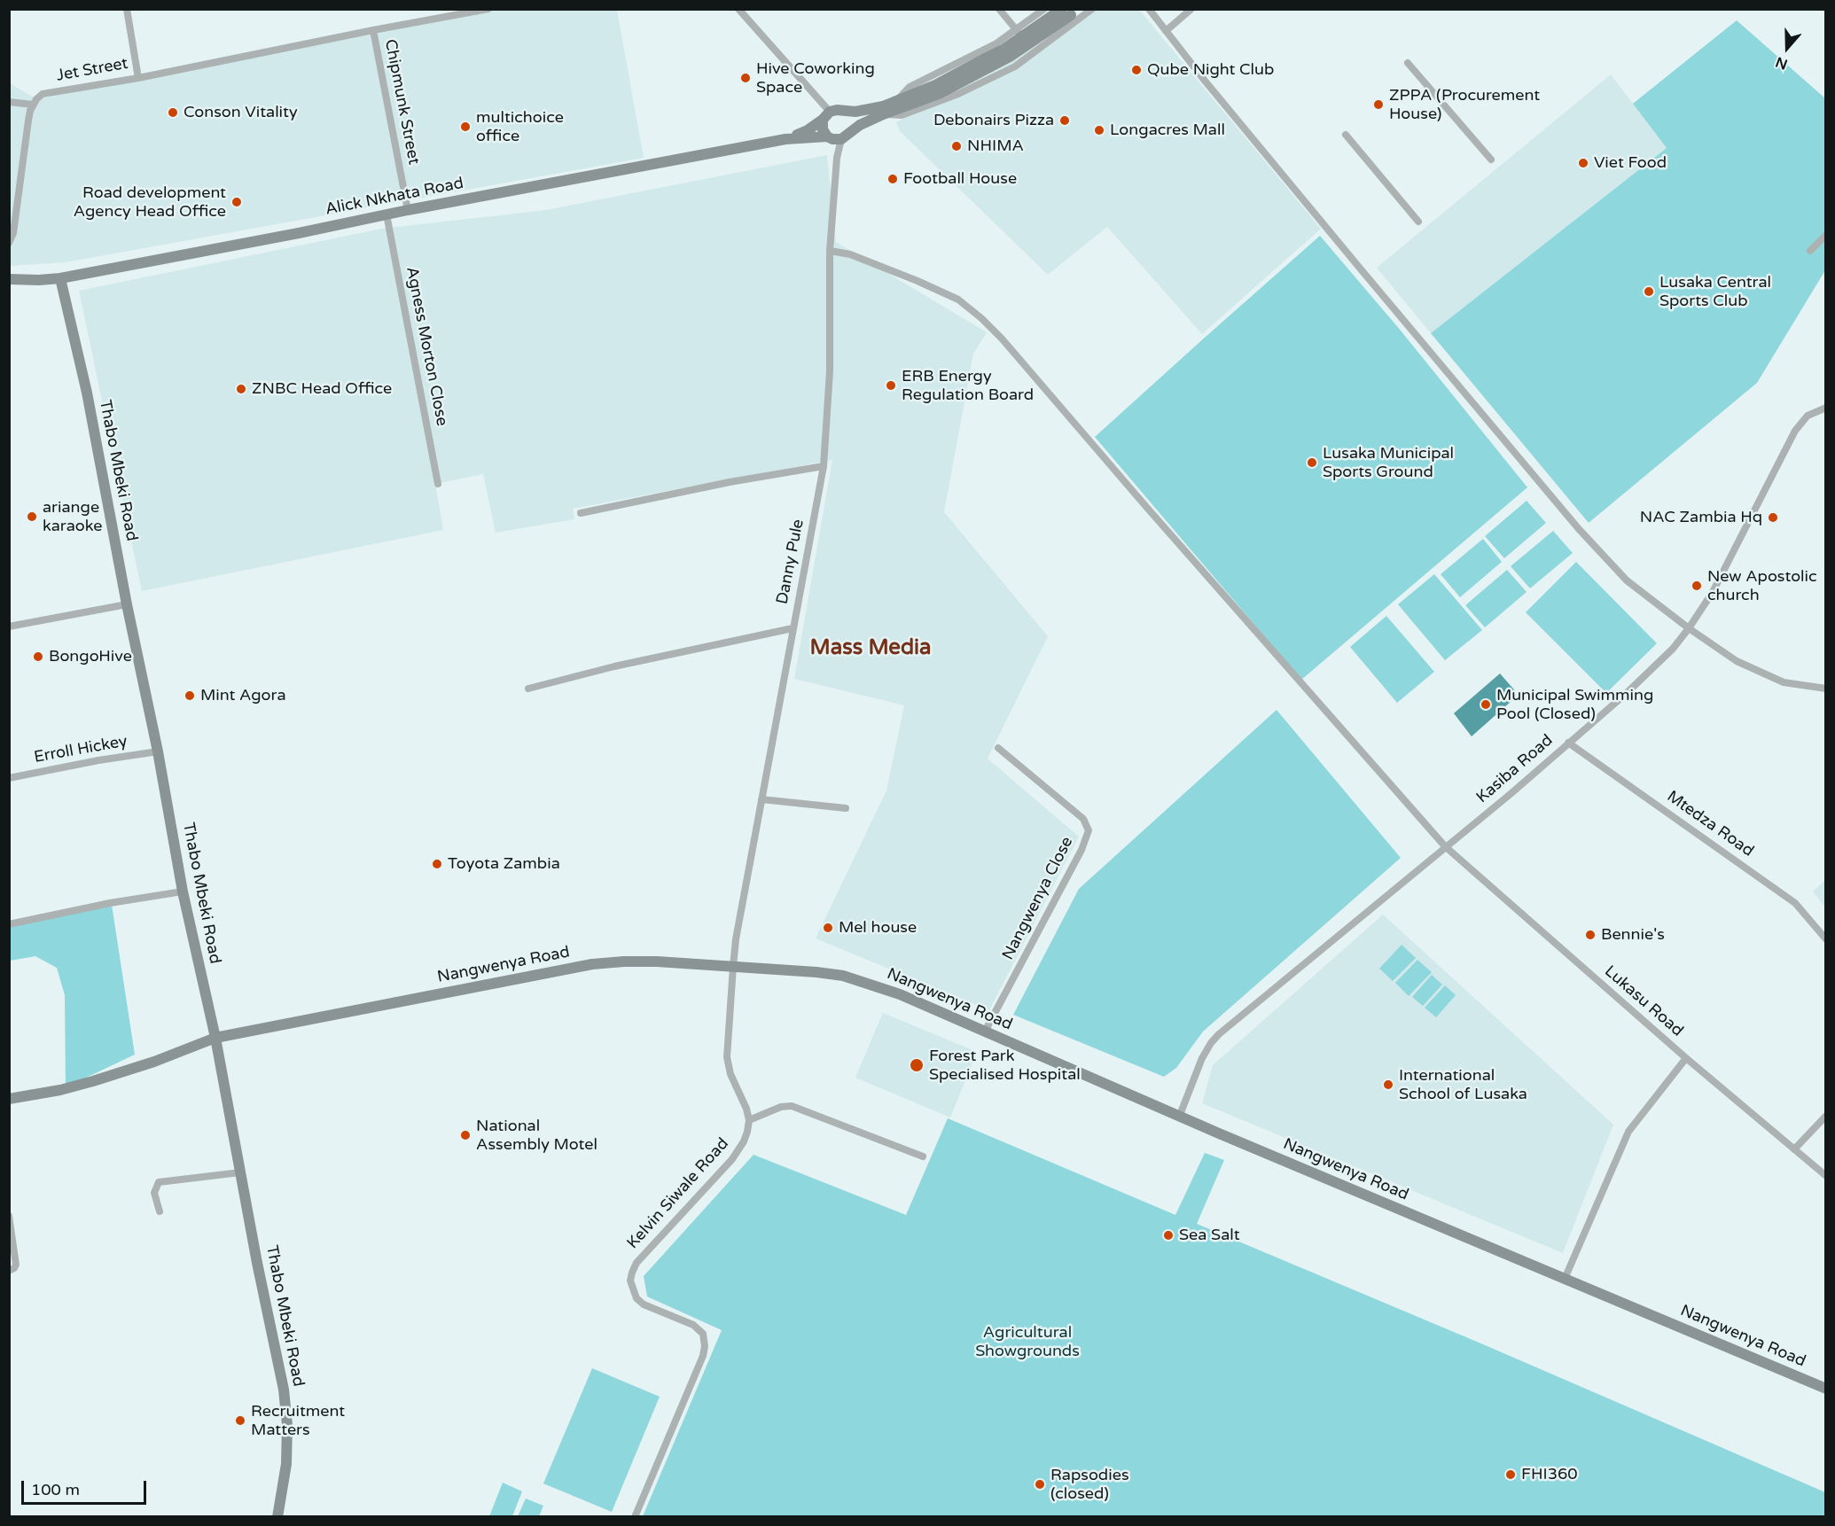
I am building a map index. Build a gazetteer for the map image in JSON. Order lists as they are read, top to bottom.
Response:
{
  "streets": {
    "main road": ["Alick Nkhata Road", "Thabo Mbeki Road", "Nangwenya Road"],
    "street": [
      "Jet Street",
      "Chipmunk Street",
      "Agness Morton Close",
      "Danny Pule",
      "Erroll Hickey",
      "Kasiba Road",
      "Mtedza Road",
      "Nangwenya Close",
      "Lukasu Road",
      "Kelvin Siwale Road"
    ]
  },
  "crossings": [
    ["Chipmunk Street", "Alick Nkhata Road"],
    ["Alick Nkhata Road", "Agness Morton Close"],
    ["Alick Nkhata Road", "Thabo Mbeki Road"],
    ["Alick Nkhata Road", "Danny Pule"],
    ["Thabo Mbeki Road", "Erroll Hickey"],
    ["Thabo Mbeki Road", "Nangwenya Road"],
    ["Danny Pule", "Nangwenya Road"],
    ["Danny Pule", "Lukasu Road"],
    ["Kasiba Road", "Mtedza Road"],
    ["Kasiba Road", "Nangwenya Road"],
    ["Kasiba Road", "Lukasu Road"],
    ["Nangwenya Close", "Nangwenya Road"]
  ],
  "districts": ["Mass Media"],
  "parks": ["Agricultural Showgrounds"],
  "places": [
    "Qube Night Club",
    "Hive Coworking Space",
    "ZPPA (Procurement House)",
    "Conson Vitality",
    "Debonairs Pizza",
    "multichoice office",
    "Longacres Mall",
    "NHIMA",
    "Viet Food",
    "Football House",
    "Road development Agency Head Office",
    "Lusaka Central Sports Club",
    "ERB Energy Regulation Board",
    "ZNBC Head Office",
    "Lusaka Municipal Sports Ground",
    "ariange karaoke",
    "NAC Zambia Hq",
    "New Apostolic church",
    "BongoHive",
    "Mint Agora",
    "Municipal Swimming Pool (Closed)",
    "Toyota Zambia",
    "Mel house",
    "Bennie's",
    "Forest Park Specialised Hospital",
    "International School of Lusaka",
    "National Assembly Motel",
    "Sea Salt",
    "Recruitment Matters",
    "FHI360",
    "Rapsodies (closed)"
  ],
  "scale_bar": "100 m",
  "north": "bottom"
}
